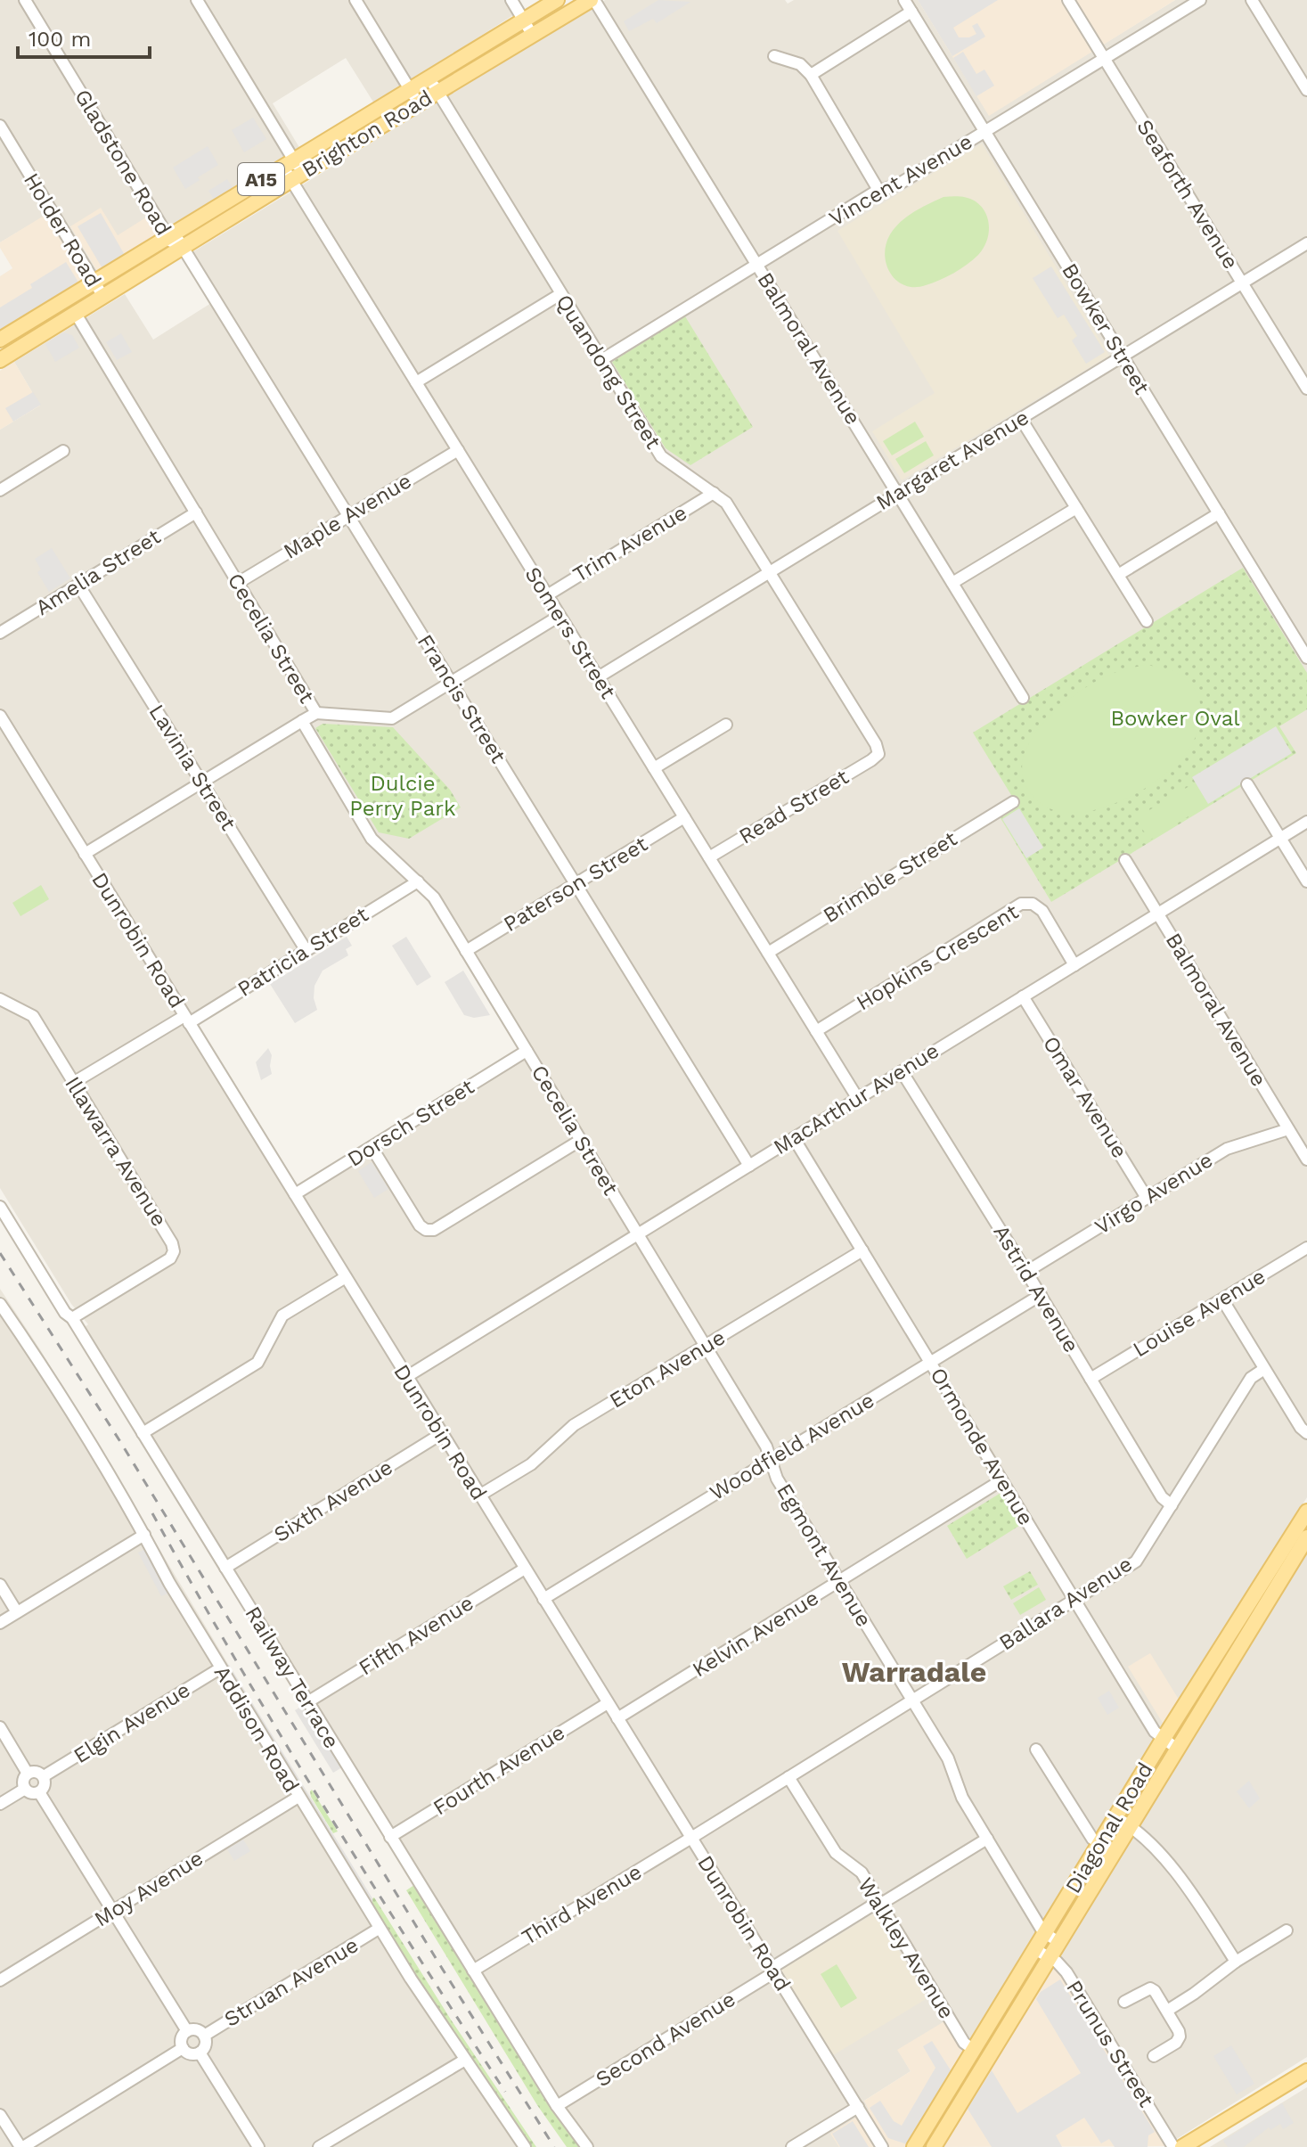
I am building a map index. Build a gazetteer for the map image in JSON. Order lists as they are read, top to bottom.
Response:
{
  "streets": {
    "main road": ["Brighton Road", "A15", "Diagonal Road"],
    "street": [
      "Gladstone Road",
      "Vincent Avenue",
      "Seaforth Avenue",
      "Holder Road",
      "Bowker Street",
      "Balmoral Avenue",
      "Quandong Street",
      "Margaret Avenue",
      "Maple Avenue",
      "Trim Avenue",
      "Amelia Street",
      "Somers Street",
      "Cecelia Street",
      "Francis Street",
      "Lavinia Street",
      "Read Street",
      "Brimble Street",
      "Paterson Street",
      "Dunrobin Road",
      "Patricia Street",
      "Hopkins Crescent",
      "Omar Avenue",
      "MacArthur Avenue",
      "Dorsch Street",
      "Illawarra Avenue",
      "Virgo Avenue",
      "Astrid Avenue",
      "Louise Avenue",
      "Eton Avenue",
      "Woodfield Avenue",
      "Ormonde Avenue",
      "Sixth Avenue",
      "Egmont Avenue",
      "Ballara Avenue",
      "Kelvin Avenue",
      "Fifth Avenue",
      "Railway Terrace",
      "Elgin Avenue",
      "Addison Road",
      "Fourth Avenue",
      "Moy Avenue",
      "Third Avenue",
      "Walkley Avenue",
      "Struan Avenue",
      "Second Avenue",
      "Prunus Street"
    ]
  },
  "crossings": [
    ["Brighton Road", "Gladstone Road"],
    ["Brighton Road", "Holder Road"],
    ["Brighton Road", "Balmoral Avenue"],
    ["Brighton Road", "Quandong Street"],
    ["Brighton Road", "Somers Street"],
    ["Brighton Road", "Cecelia Street"],
    ["Brighton Road", "Francis Street"],
    ["Gladstone Road", "Francis Street"],
    ["Vincent Avenue", "Seaforth Avenue"],
    ["Vincent Avenue", "Bowker Street"],
    ["Vincent Avenue", "Balmoral Avenue"],
    ["Vincent Avenue", "Quandong Street"],
    ["Seaforth Avenue", "Margaret Avenue"],
    ["Bowker Street", "Margaret Avenue"],
    ["Balmoral Avenue", "Margaret Avenue"],
    ["Balmoral Avenue", "MacArthur Avenue"],
    ["Balmoral Avenue", "Virgo Avenue"],
    ["Quandong Street", "Margaret Avenue"],
    ["Quandong Street", "Trim Avenue"],
    ["Quandong Street", "Read Street"],
    ["Margaret Avenue", "Somers Street"],
    ["Maple Avenue", "Somers Street"],
    ["Maple Avenue", "Cecelia Street"],
    ["Maple Avenue", "Francis Street"],
    ["Trim Avenue", "Somers Street"],
    ["Amelia Street", "Cecelia Street"],
    ["Amelia Street", "Lavinia Street"],
    ["Somers Street", "Read Street"],
    ["Somers Street", "Brimble Street"],
    ["Somers Street", "Paterson Street"],
    ["Somers Street", "Hopkins Crescent"],
    ["Somers Street", "MacArthur Avenue"],
    ["Cecelia Street", "Paterson Street"],
    ["Cecelia Street", "Patricia Street"],
    ["Cecelia Street", "MacArthur Avenue"],
    ["Cecelia Street", "Dorsch Street"],
    ["Cecelia Street", "Egmont Avenue"],
    ["Francis Street", "Paterson Street"],
    ["Francis Street", "MacArthur Avenue"],
    ["Lavinia Street", "Patricia Street"],
    ["Dunrobin Road", "Patricia Street"],
    ["Dunrobin Road", "MacArthur Avenue"],
    ["Dunrobin Road", "Dorsch Street"],
    ["Dunrobin Road", "Eton Avenue"],
    ["Dunrobin Road", "Woodfield Avenue"],
    ["Dunrobin Road", "Sixth Avenue"],
    ["Dunrobin Road", "Ballara Avenue"],
    ["Dunrobin Road", "Kelvin Avenue"],
    ["Dunrobin Road", "Fifth Avenue"],
    ["Dunrobin Road", "Fourth Avenue"],
    ["Dunrobin Road", "Third Avenue"],
    ["Dunrobin Road", "Second Avenue"],
    ["Patricia Street", "Illawarra Avenue"],
    ["Hopkins Crescent", "MacArthur Avenue"],
    ["Omar Avenue", "MacArthur Avenue"],
    ["Omar Avenue", "Virgo Avenue"],
    ["MacArthur Avenue", "Astrid Avenue"],
    ["MacArthur Avenue", "Ormonde Avenue"],
    ["MacArthur Avenue", "Egmont Avenue"],
    ["Illawarra Avenue", "Railway Terrace"],
    ["Virgo Avenue", "Astrid Avenue"],
    ["Astrid Avenue", "Louise Avenue"],
    ["Astrid Avenue", "Woodfield Avenue"],
    ["Astrid Avenue", "Ballara Avenue"],
    ["Eton Avenue", "Ormonde Avenue"],
    ["Eton Avenue", "Egmont Avenue"],
    ["Woodfield Avenue", "Ormonde Avenue"],
    ["Woodfield Avenue", "Egmont Avenue"],
    ["Ormonde Avenue", "Ballara Avenue"],
    ["Ormonde Avenue", "Kelvin Avenue"],
    ["Ormonde Avenue", "Diagonal Road"],
    ["Sixth Avenue", "Railway Terrace"],
    ["Egmont Avenue", "Ballara Avenue"],
    ["Egmont Avenue", "Kelvin Avenue"],
    ["Egmont Avenue", "Diagonal Road"],
    ["Egmont Avenue", "Second Avenue"],
    ["Ballara Avenue", "Third Avenue"],
    ["Ballara Avenue", "Walkley Avenue"],
    ["Fifth Avenue", "Railway Terrace"],
    ["Railway Terrace", "Fourth Avenue"],
    ["Railway Terrace", "Third Avenue"],
    ["Railway Terrace", "Second Avenue"],
    ["Elgin Avenue", "Addison Road"],
    ["Addison Road", "Moy Avenue"],
    ["Addison Road", "Struan Avenue"],
    ["Diagonal Road", "Walkley Avenue"],
    ["Diagonal Road", "Prunus Street"],
    ["Walkley Avenue", "Second Avenue"]
  ],
  "districts": ["Warradale"],
  "parks": ["Bowker Oval", "Dulcie Perry Park"],
  "scale_bar": "100 m"
}
